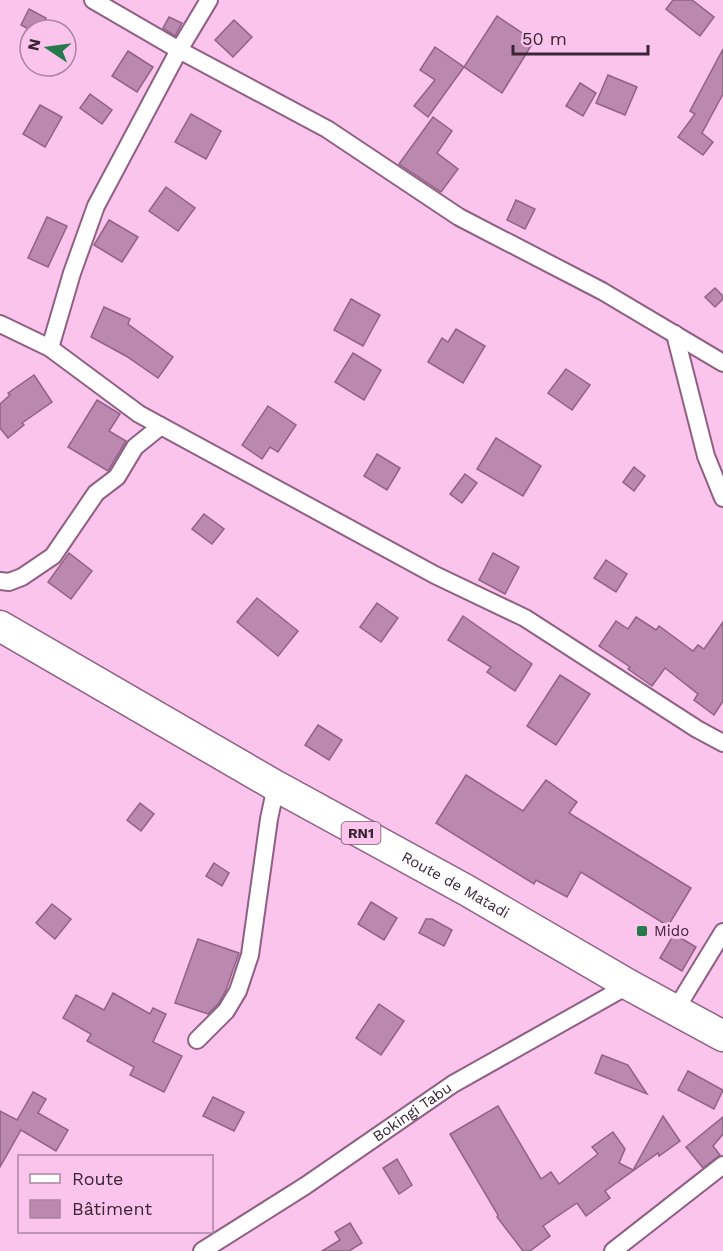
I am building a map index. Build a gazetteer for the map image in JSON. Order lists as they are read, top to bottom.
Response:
{
  "streets": {
    "highway": ["RN1", "Route de Matadi"],
    "street": ["Bokingi Tabu"]
  },
  "crossings": [
    ["Route de Matadi", "Bokingi Tabu"]
  ],
  "places": {
    "transit": ["Mido"]
  },
  "legend": ["Route", "Bâtiment"],
  "scale_bar": "50 m",
  "north": "left"
}
